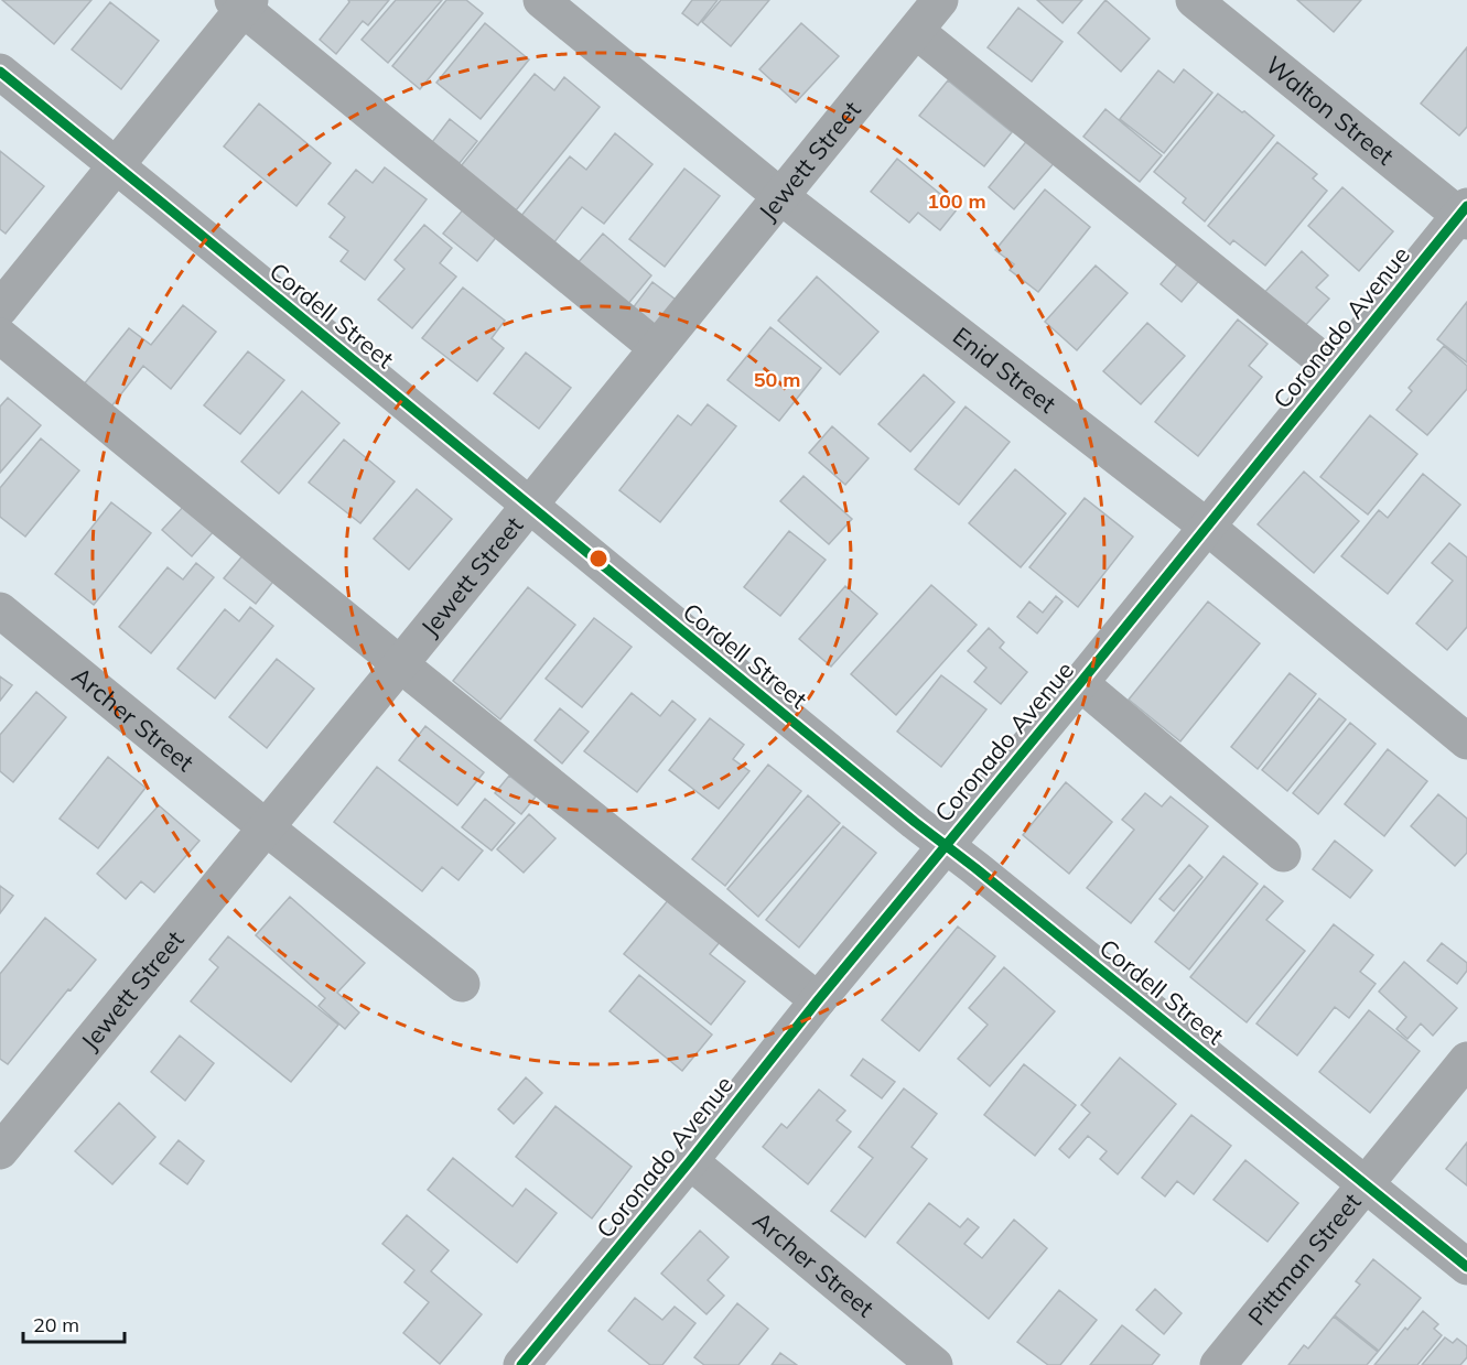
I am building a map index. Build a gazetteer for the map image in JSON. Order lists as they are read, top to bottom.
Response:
{
  "streets": {
    "street": [
      "Walton Street",
      "Jewett Street",
      "Cordell Street",
      "Coronado Avenue",
      "Enid Street",
      "Archer Street",
      "Pittman Street"
    ]
  },
  "crossings": [
    ["Walton Street", "Coronado Avenue"],
    ["Jewett Street", "Cordell Street"],
    ["Jewett Street", "Enid Street"],
    ["Jewett Street", "Archer Street"],
    ["Cordell Street", "Coronado Avenue"],
    ["Cordell Street", "Pittman Street"],
    ["Coronado Avenue", "Enid Street"],
    ["Coronado Avenue", "Archer Street"]
  ],
  "scale_bar": "20 m",
  "rings": ["100 m", "50 m"]
}
